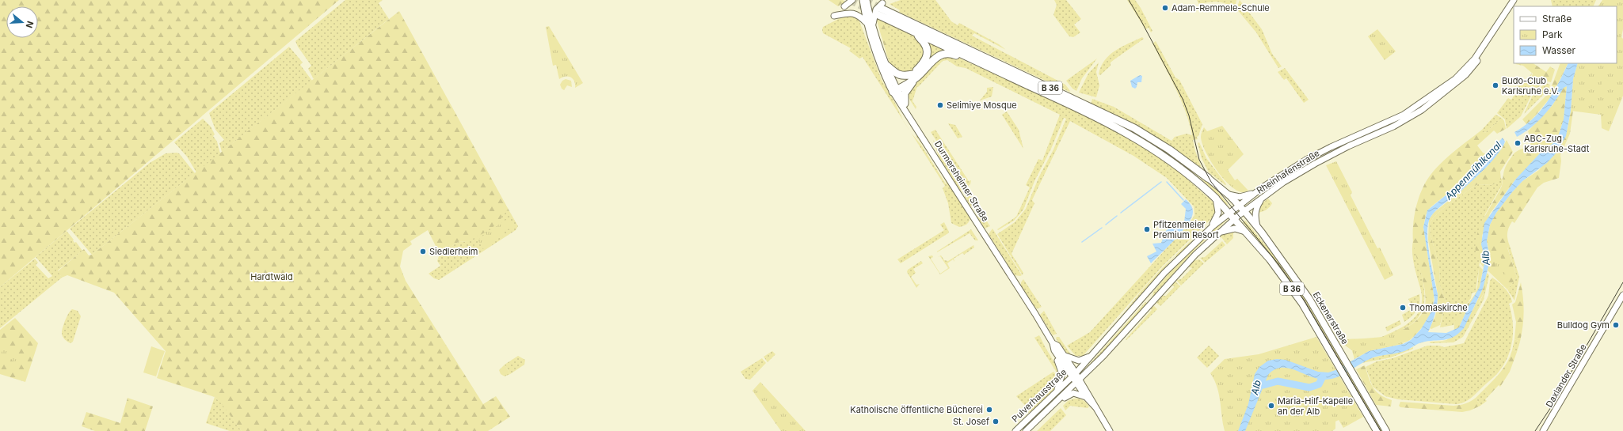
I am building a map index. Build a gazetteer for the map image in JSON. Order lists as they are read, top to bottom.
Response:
{
  "streets": {
    "highway": ["B 36"],
    "main road": [
      "Rheinhafenstraße",
      "Durmersheimer Straße",
      "Eckenerstraße",
      "Daxlander Straße",
      "Pulverhausstraße"
    ]
  },
  "crossings": [
    ["B 36", "Rheinhafenstraße"],
    ["B 36", "Eckenerstraße"],
    ["Rheinhafenstraße", "Durmersheimer Straße"],
    ["Rheinhafenstraße", "Eckenerstraße"],
    ["Rheinhafenstraße", "Pulverhausstraße"],
    ["Durmersheimer Straße", "Pulverhausstraße"]
  ],
  "water": ["Appenmühlkanal", "Alb"],
  "parks": ["Hardtwald"],
  "places": [
    "Adam-Remmele-Schule",
    "Budo-Club Karlsruhe e.V.",
    "Selimiye Mosque",
    "ABC-Zug Karlsruhe-Stadt",
    "Pfitzenmeier Premium Resort",
    "Siedlerheim",
    "Thomaskirche",
    "Bulldog Gym",
    "Maria-Hilf-Kapelle an der Alb",
    "Katholische öffentliche Bücherei",
    "St. Josef"
  ],
  "legend": ["Straße", "Park", "Wasser"],
  "north": "right"
}
